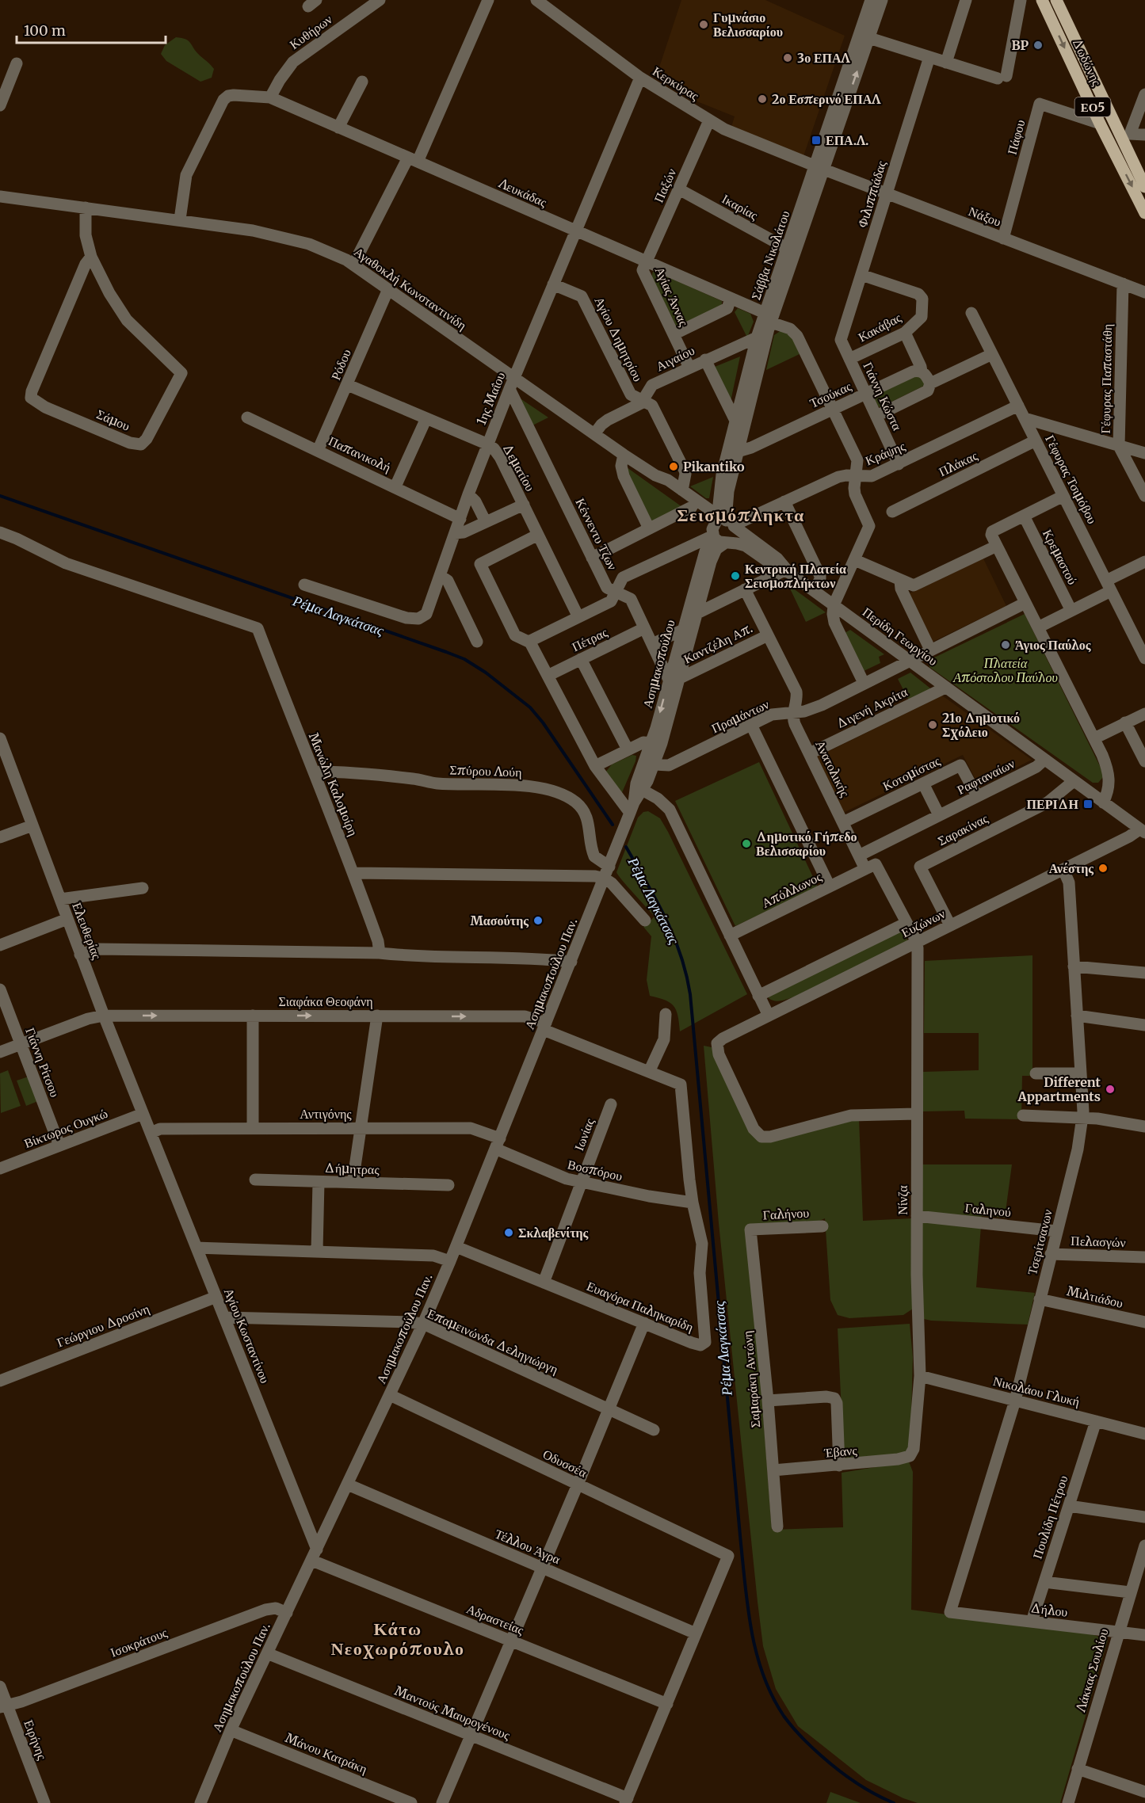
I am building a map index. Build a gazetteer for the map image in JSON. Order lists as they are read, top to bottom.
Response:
{
  "streets": {
    "main road": ["Δωδώνης", "ΕΟ5"],
    "street": [
      "Κυθήρων",
      "Κερκύρας",
      "Πάφου",
      "Παξών",
      "Λευκάδας",
      "Φιλιππιάδας",
      "Ικαρίας",
      "Νάξου",
      "Σάββα Νικολάτου",
      "Αγαθοκλή Κωνσταντινίδη",
      "Αγίας Άννας",
      "Κακάβας",
      "Αγίου Δημητρίου",
      "Αιγαίου",
      "Ρόδου",
      "Γέφυρας Παπαστάθη",
      "Τσούκας",
      "Γιάννη Κώστα",
      "1ης Μαΐου",
      "Σάμου",
      "Κράψης",
      "Παπανικολή",
      "Πλάκας",
      "Δεματίου",
      "Γέφυρας Τσιμόβου",
      "Κέννεντυ Τζων",
      "Κρεμαστού",
      "Περίδη Γεωργίου",
      "Πέτρας",
      "Καντζέλη Απ.",
      "Ασημακοπούλου",
      "Διγενή Ακρίτα",
      "Πραμάντων",
      "Ανατολικής",
      "Σπύρου Λούη",
      "Κοτομίστας",
      "Ραφταναίων",
      "Μανώλη Καλομοίρη",
      "Σαρακίνας",
      "Απόλλωνος",
      "Ευζώνων",
      "Ελευθερίας",
      "Ασημακοπούλου Παν.",
      "Σιαφάκα Θεοφάνη",
      "Γιάννη Ρίτσου",
      "Αντιγόνης",
      "Βίκτωρος Ουγκώ",
      "Ιωνίας",
      "Δήμητρας",
      "Βοσπόρου",
      "Νίνζα",
      "Γαληνού",
      "Γαλήνου",
      "Πελασγών",
      "Τσερίτσανων",
      "Μιλτιάδου",
      "Ευαγόρα Παληκαρίδη",
      "Γεώργιου Δροσίνη",
      "Αγίου Κωσταντίνου",
      "Επαμεινώνδα Δεληγιώργη",
      "Σαμαράκη Αντώνη",
      "Νικολάου Γλυκή",
      "Έβανς",
      "Οδυσσέα",
      "Πουλίδη Πέτρου",
      "Τέλλου Άγρα",
      "Δήλου",
      "Αδραστείας",
      "Ισοκράτους",
      "Λάκκας Σουλίου",
      "Μαντούς Μαυρογένους",
      "Ειρήνης",
      "Μάνου Κατράκη"
    ]
  },
  "crossings": [
    ["Κυθήρων", "Λευκάδας"],
    ["Δωδώνης", "Πάφου"],
    ["Κερκύρας", "Παξών"],
    ["Κερκύρας", "Νάξου"],
    ["Κερκύρας", "Σάββα Νικολάτου"],
    ["Κερκύρας", "1ης Μαΐου"],
    ["Πάφου", "Νάξου"],
    ["Παξών", "Λευκάδας"],
    ["Παξών", "Ικαρίας"],
    ["Παξών", "Αγίας Άννας"],
    ["Λευκάδας", "Σάββα Νικολάτου"],
    ["Λευκάδας", "Αγίας Άννας"],
    ["Λευκάδας", "Τσούκας"],
    ["Λευκάδας", "1ης Μαΐου"],
    ["Λευκάδας", "Κράψης"],
    ["Φιλιππιάδας", "Νάξου"],
    ["Φιλιππιάδας", "Κακάβας"],
    ["Φιλιππιάδας", "Γιάννη Κώστα"],
    ["Ικαρίας", "Σάββα Νικολάτου"],
    ["Νάξου", "Σάββα Νικολάτου"],
    ["Νάξου", "Γέφυρας Παπαστάθη"],
    ["Σάββα Νικολάτου", "Αγαθοκλή Κωνσταντινίδη"],
    ["Σάββα Νικολάτου", "Αιγαίου"],
    ["Σάββα Νικολάτου", "Τσούκας"],
    ["Σάββα Νικολάτου", "Κράψης"],
    ["Σάββα Νικολάτου", "Περίδη Γεωργίου"],
    ["Σάββα Νικολάτου", "Ασημακοπούλου"],
    ["Αγαθοκλή Κωνσταντινίδη", "Αγίου Δημητρίου"],
    ["Αγαθοκλή Κωνσταντινίδη", "Αιγαίου"],
    ["Αγαθοκλή Κωνσταντινίδη", "Ρόδου"],
    ["Αγαθοκλή Κωνσταντινίδη", "1ης Μαΐου"],
    ["Αγαθοκλή Κωνσταντινίδη", "Σάμου"],
    ["Αγαθοκλή Κωνσταντινίδη", "Κράψης"],
    ["Αγαθοκλή Κωνσταντινίδη", "Κέννεντυ Τζων"],
    ["Αγαθοκλή Κωνσταντινίδη", "Περίδη Γεωργίου"],
    ["Αγαθοκλή Κωνσταντινίδη", "Ασημακοπούλου"],
    ["Αγίας Άννας", "Αιγαίου"],
    ["Κακάβας", "Γιάννη Κώστα"],
    ["Αγίου Δημητρίου", "Αιγαίου"],
    ["Αγίου Δημητρίου", "1ης Μαΐου"],
    ["Ρόδου", "Παπανικολή"],
    ["Ρόδου", "Δεματίου"],
    ["Τσούκας", "Γιάννη Κώστα"],
    ["Γιάννη Κώστα", "Κράψης"],
    ["1ης Μαΐου", "Παπανικολή"],
    ["1ης Μαΐου", "Δεματίου"],
    ["1ης Μαΐου", "Κέννεντυ Τζων"],
    ["Κράψης", "Δεματίου"],
    ["Κράψης", "Γέφυρας Τσιμόβου"],
    ["Κράψης", "Κέννεντυ Τζων"],
    ["Κράψης", "Περίδη Γεωργίου"],
    ["Κράψης", "Ασημακοπούλου"],
    ["Πλάκας", "Γέφυρας Τσιμόβου"],
    ["Κέννεντυ Τζων", "Πέτρας"],
    ["Κέννεντυ Τζων", "Καντζέλη Απ."],
    ["Κέννεντυ Τζων", "Ασημακοπούλου"],
    ["Περίδη Γεωργίου", "Ασημακοπούλου"],
    ["Περίδη Γεωργίου", "Διγενή Ακρίτα"],
    ["Περίδη Γεωργίου", "Πραμάντων"],
    ["Περίδη Γεωργίου", "Ραφταναίων"],
    ["Περίδη Γεωργίου", "Σαρακίνας"],
    ["Περίδη Γεωργίου", "Ευζώνων"],
    ["Καντζέλη Απ.", "Ασημακοπούλου"],
    ["Καντζέλη Απ.", "Ανατολικής"],
    ["Ασημακοπούλου", "Πραμάντων"],
    ["Ασημακοπούλου", "Σπύρου Λούη"],
    ["Ασημακοπούλου", "Ασημακοπούλου Παν."],
    ["Διγενή Ακρίτα", "Ανατολικής"],
    ["Πραμάντων", "Ανατολικής"],
    ["Ανατολικής", "Κοτομίστας"],
    ["Ανατολικής", "Ραφταναίων"],
    ["Ανατολικής", "Απόλλωνος"],
    ["Σπύρου Λούη", "Μανώλη Καλομοίρη"],
    ["Σπύρου Λούη", "Ασημακοπούλου Παν."],
    ["Κοτομίστας", "Ραφταναίων"],
    ["Σαρακίνας", "Ευζώνων"],
    ["Ευζώνων", "Νίνζα"],
    ["Ευζώνων", "Τσερίτσανων"],
    ["Ελευθερίας", "Σιαφάκα Θεοφάνη"],
    ["Ελευθερίας", "Αντιγόνης"],
    ["Ελευθερίας", "Βίκτωρος Ουγκώ"],
    ["Ελευθερίας", "Αγίου Κωσταντίνου"],
    ["Ασημακοπούλου Παν.", "Σιαφάκα Θεοφάνη"],
    ["Ασημακοπούλου Παν.", "Αντιγόνης"],
    ["Ασημακοπούλου Παν.", "Βοσπόρου"],
    ["Ασημακοπούλου Παν.", "Ευαγόρα Παληκαρίδη"],
    ["Ασημακοπούλου Παν.", "Αγίου Κωσταντίνου"],
    ["Ασημακοπούλου Παν.", "Επαμεινώνδα Δεληγιώργη"],
    ["Ασημακοπούλου Παν.", "Οδυσσέα"],
    ["Ασημακοπούλου Παν.", "Τέλλου Άγρα"],
    ["Ασημακοπούλου Παν.", "Αδραστείας"],
    ["Ασημακοπούλου Παν.", "Ισοκράτους"],
    ["Ασημακοπούλου Παν.", "Μαντούς Μαυρογένους"],
    ["Ασημακοπούλου Παν.", "Μάνου Κατράκη"],
    ["Σιαφάκα Θεοφάνη", "Γιάννη Ρίτσου"],
    ["Σιαφάκα Θεοφάνη", "Ευαγόρα Παληκαρίδη"],
    ["Γιάννη Ρίτσου", "Βίκτωρος Ουγκώ"],
    ["Αντιγόνης", "Βοσπόρου"],
    ["Αντιγόνης", "Αγίου Κωσταντίνου"],
    ["Ιωνίας", "Βοσπόρου"],
    ["Ιωνίας", "Ευαγόρα Παληκαρίδη"],
    ["Βοσπόρου", "Ευαγόρα Παληκαρίδη"],
    ["Νίνζα", "Γαληνού"],
    ["Νίνζα", "Νικολάου Γλυκή"],
    ["Νίνζα", "Έβανς"],
    ["Γαληνού", "Τσερίτσανων"],
    ["Γαλήνου", "Σαμαράκη Αντώνη"],
    ["Πελασγών", "Τσερίτσανων"],
    ["Τσερίτσανων", "Μιλτιάδου"],
    ["Τσερίτσανων", "Νικολάου Γλυκή"],
    ["Τσερίτσανων", "Δήλου"],
    ["Γεώργιου Δροσίνη", "Αγίου Κωσταντίνου"],
    ["Αγίου Κωσταντίνου", "Επαμεινώνδα Δεληγιώργη"],
    ["Σαμαράκη Αντώνη", "Έβανς"],
    ["Νικολάου Γλυκή", "Πουλίδη Πέτρου"],
    ["Οδυσσέα", "Τέλλου Άγρα"],
    ["Πουλίδη Πέτρου", "Δήλου"],
    ["Δήλου", "Λάκκας Σουλίου"],
    ["Ισοκράτους", "Ειρήνης"]
  ],
  "districts": ["Σεισμόπληκτα", "Κάτω Νεοχωρόπουλο"],
  "water": ["Ρέμα Λαγκάτσας"],
  "parks": ["Πλατεία Απόστολου Παύλου"],
  "places": {
    "other": [
      "Γυμνάσιο Βελισσαρίου",
      "BP",
      "3ο ΕΠΑΛ",
      "2ο Εσπερινό ΕΠΑΛ",
      "Pikantiko",
      "Κεντρική Πλατεία Σεισμοπλήκτων",
      "Άγιος Παύλος",
      "21ο Δημοτικό Σχόλειο",
      "Δημοτικό Γήπεδο Βελισσαρίου",
      "Ανέστης",
      "Μασούτης",
      "Different Appartments",
      "Σκλαβενίτης"
    ],
    "transit": ["ΕΠΑ.Λ.", "ΠΕΡΙΔΗ"]
  },
  "scale_bar": "100 m"
}
